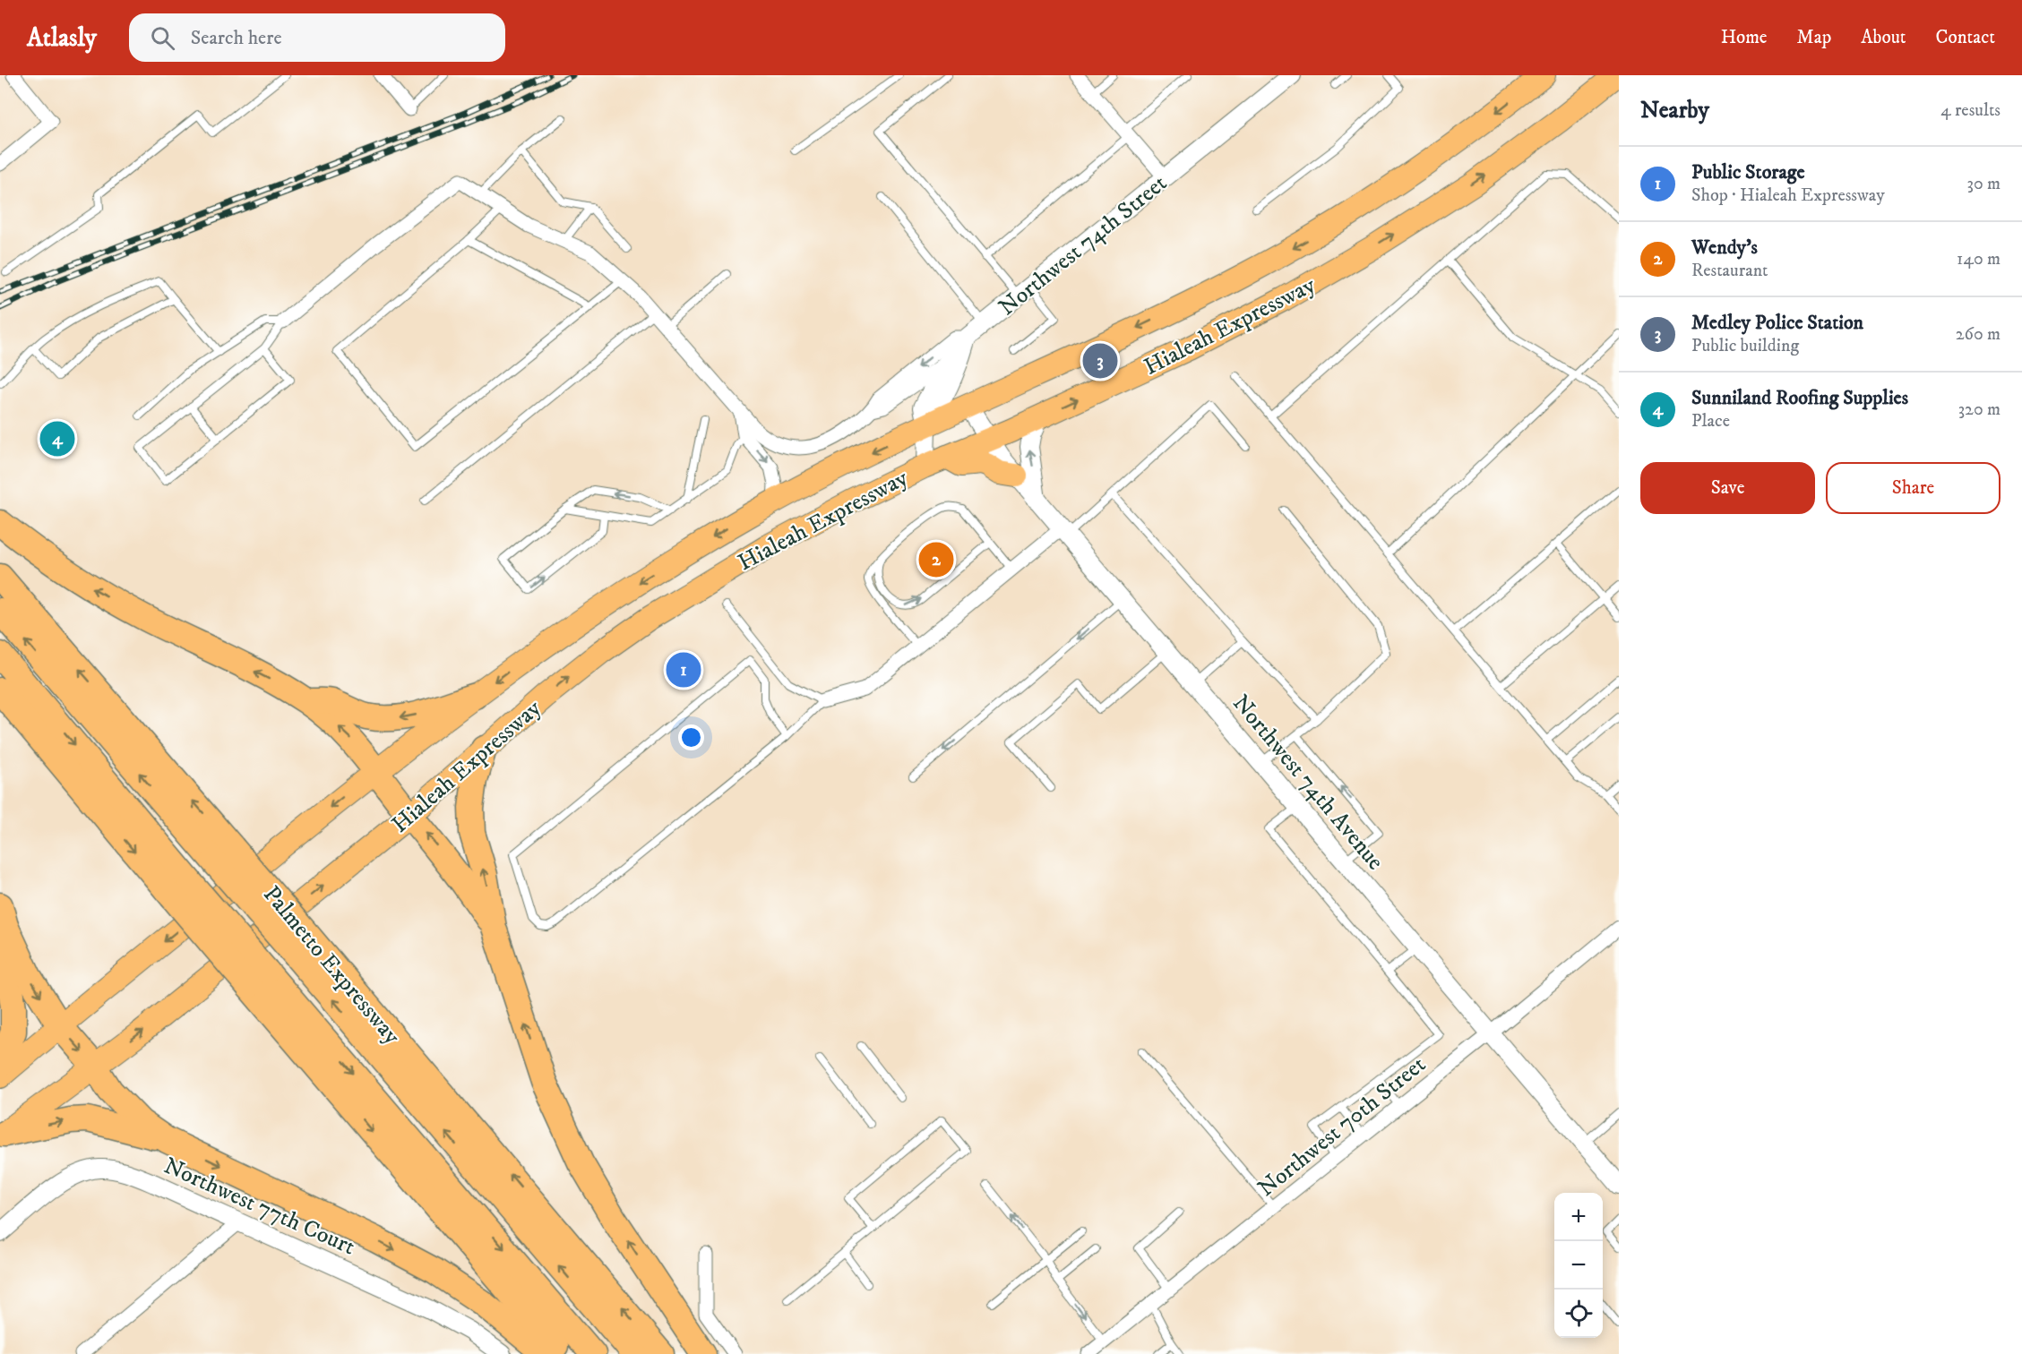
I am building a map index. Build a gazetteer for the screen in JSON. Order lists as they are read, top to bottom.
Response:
{
  "streets": {
    "highway": ["Palmetto Expressway"],
    "main road": ["Hialeah Expressway"],
    "street": [
      "Northwest 74th Street",
      "Northwest 74th Avenue",
      "Northwest 70th Street",
      "Northwest 77th Court"
    ]
  },
  "crossings": [
    ["Hialeah Expressway", "Northwest 74th Avenue"],
    ["Northwest 74th Avenue", "Northwest 70th Street"]
  ],
  "page": {
    "header": "Atlasly",
    "search": "Search here",
    "nav": [
      "Home",
      "Map",
      "About",
      "Contact"
    ],
    "heading": ["Nearby", "4 results"],
    "list": [
      {
        "mark": "1",
        "name": "Public Storage",
        "note": "Shop · Hialeah Expressway",
        "value": "30 m"
      },
      {
        "mark": "2",
        "name": "Wendy's",
        "note": "Restaurant",
        "value": "140 m"
      },
      {
        "mark": "3",
        "name": "Medley Police Station",
        "note": "Public building",
        "value": "260 m"
      },
      {
        "mark": "4",
        "name": "Sunniland Roofing Supplies",
        "note": "Place",
        "value": "320 m"
      }
    ],
    "pins": [
      "3",
      "4",
      "2",
      "1"
    ],
    "buttons": ["Save", "Share"],
    "map_buttons": ["+", "−"]
  }
}
